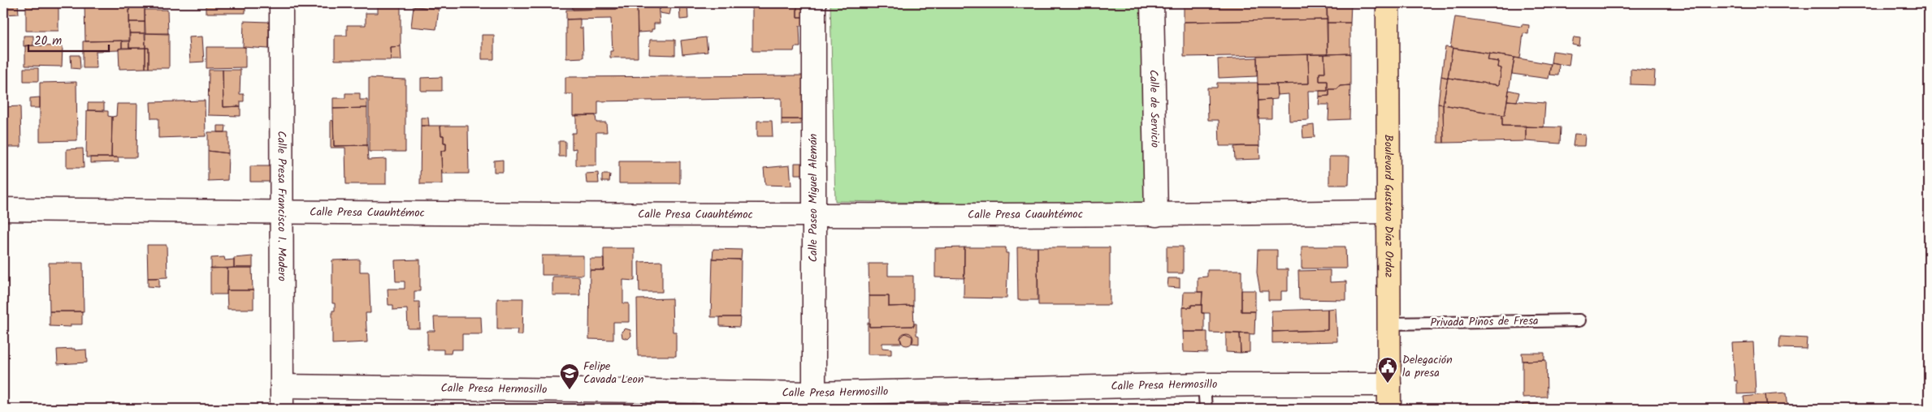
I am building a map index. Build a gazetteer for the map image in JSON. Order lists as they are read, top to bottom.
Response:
{
  "streets": {
    "main road": ["Boulevard Gustavo Díaz Ordaz"],
    "street": [
      "Calle de Servicio",
      "Calle Paseo Miguel Alemán",
      "Calle Presa Francisco I. Madero",
      "Calle Presa Cuauhtémoc",
      "Calle Presa Hermosillo"
    ],
    "lane": ["Privada Pinos de Fresa"]
  },
  "crossings": [
    ["Calle de Servicio", "Calle Presa Cuauhtémoc"],
    ["Calle Paseo Miguel Alemán", "Calle Presa Cuauhtémoc"],
    ["Calle Paseo Miguel Alemán", "Calle Presa Hermosillo"],
    ["Calle Presa Francisco I. Madero", "Calle Presa Cuauhtémoc"],
    ["Calle Presa Francisco I. Madero", "Calle Presa Hermosillo"],
    ["Boulevard Gustavo Díaz Ordaz", "Calle Presa Cuauhtémoc"],
    ["Boulevard Gustavo Díaz Ordaz", "Privada Pinos de Fresa"],
    ["Boulevard Gustavo Díaz Ordaz", "Calle Presa Hermosillo"]
  ],
  "places": {
    "public building": ["Delegación la presa"],
    "school or university": ["Felipe Cavada Leon"]
  },
  "scale_bar": "20 m"
}
